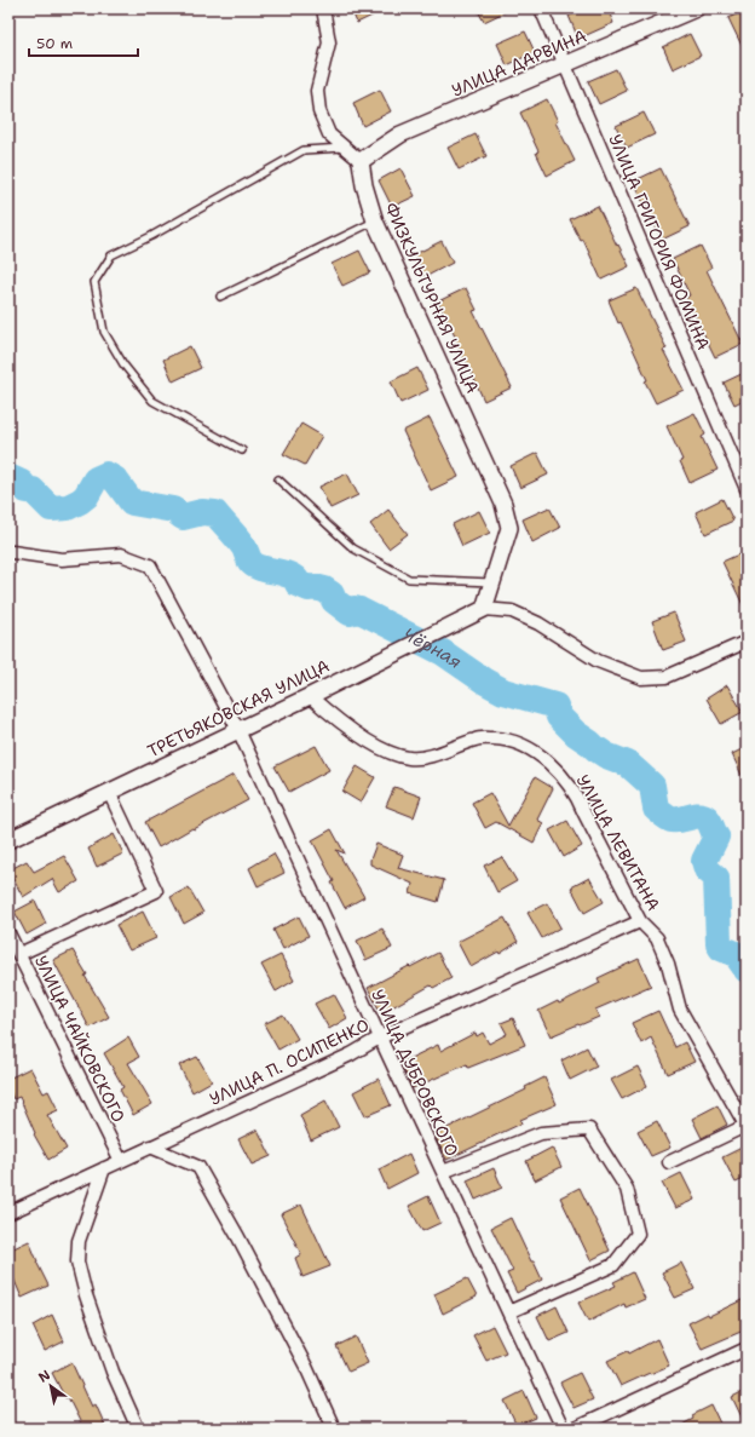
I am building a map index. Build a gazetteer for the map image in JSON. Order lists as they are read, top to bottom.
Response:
{
  "streets": {
    "street": [
      "УЛИЦА ДАРВИНА",
      "УЛИЦА ГРИГОРИЯ ФОМИНА",
      "ФИЗКУЛЬТУРНАЯ УЛИЦА",
      "ТРЕТЬЯКОВСКАЯ УЛИЦА",
      "УЛИЦА ЛЕВИТАНА",
      "УЛИЦА ЧАЙКОВСКОГО",
      "УЛИЦА П. ОСИПЕНКО",
      "УЛИЦА ДУБРОВСКОГО"
    ]
  },
  "crossings": [
    ["УЛИЦА ДАРВИНА", "УЛИЦА ГРИГОРИЯ ФОМИНА"],
    ["УЛИЦА ДАРВИНА", "ФИЗКУЛЬТУРНАЯ УЛИЦА"],
    ["ФИЗКУЛЬТУРНАЯ УЛИЦА", "ТРЕТЬЯКОВСКАЯ УЛИЦА"],
    ["ТРЕТЬЯКОВСКАЯ УЛИЦА", "УЛИЦА ЛЕВИТАНА"],
    ["ТРЕТЬЯКОВСКАЯ УЛИЦА", "УЛИЦА ДУБРОВСКОГО"],
    ["УЛИЦА ЛЕВИТАНА", "УЛИЦА П. ОСИПЕНКО"],
    ["УЛИЦА ЧАЙКОВСКОГО", "УЛИЦА П. ОСИПЕНКО"],
    ["УЛИЦА П. ОСИПЕНКО", "УЛИЦА ДУБРОВСКОГО"]
  ],
  "water": ["Чёрная"],
  "scale_bar": "50 m",
  "north": "top left"
}
